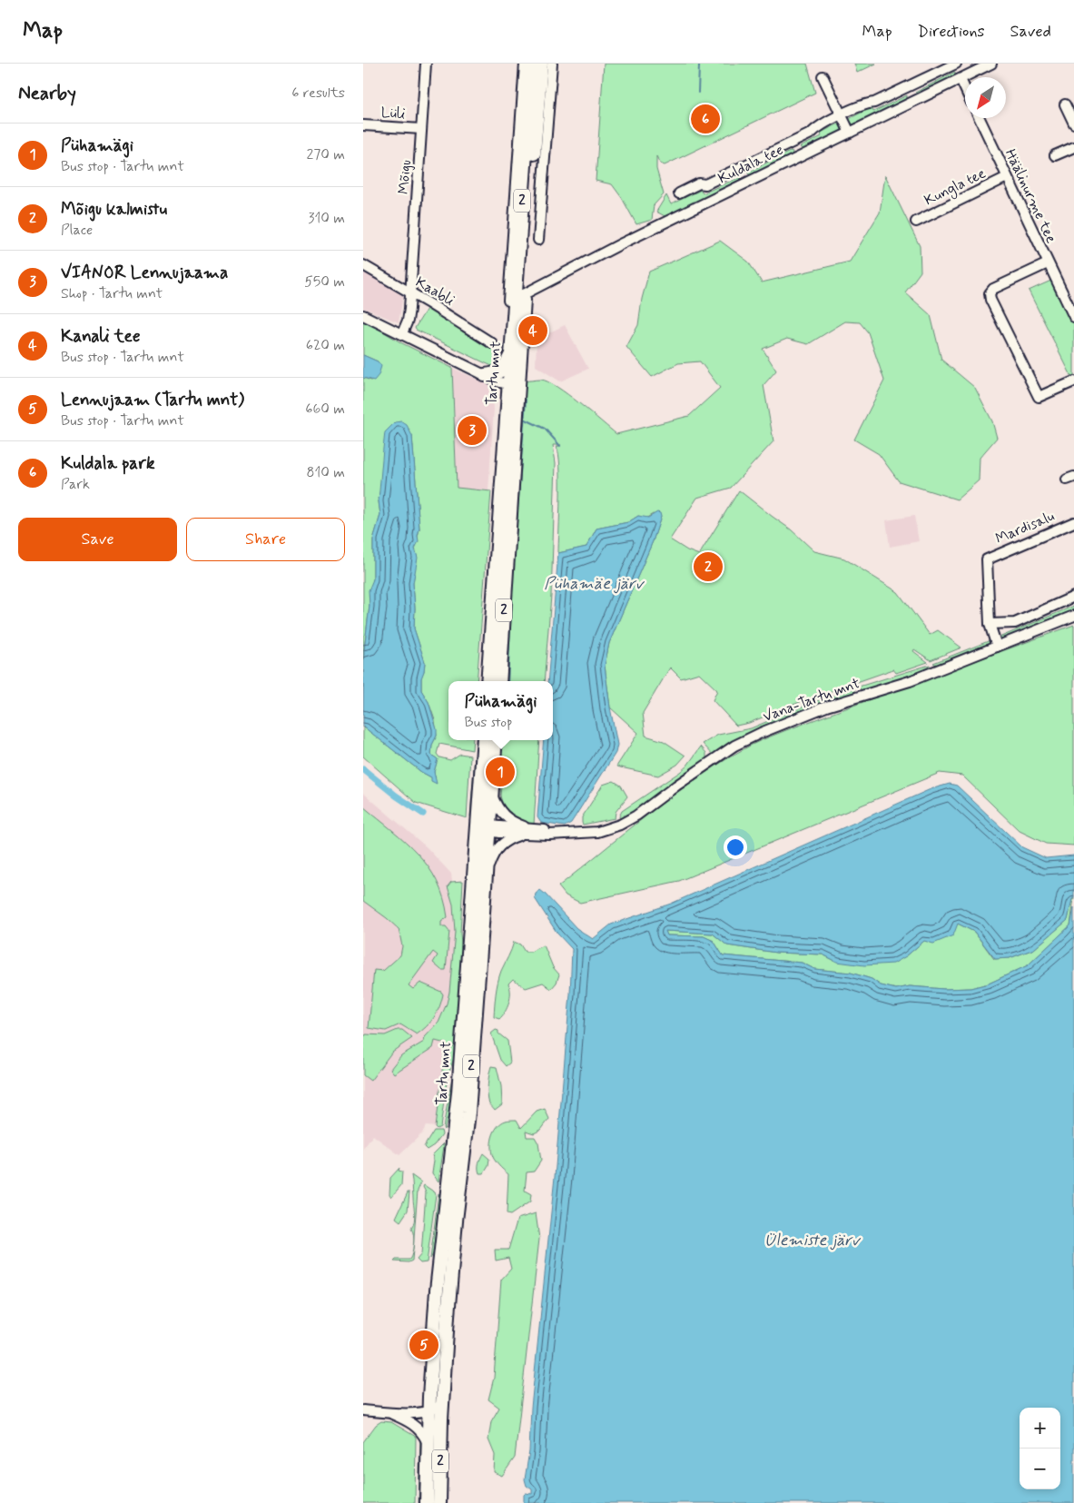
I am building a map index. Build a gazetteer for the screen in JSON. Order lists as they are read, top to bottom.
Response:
{
  "streets": {
    "highway": ["2", "Tartu mnt"],
    "street": [
      "Lüli",
      "Kuldala tee",
      "Mõigu",
      "Kungla tee",
      "Häälinurme tee",
      "Kaabli",
      "Mardisalu",
      "Vana-Tartu mnt"
    ]
  },
  "crossings": [
    ["Lüli", "Mõigu"],
    ["Kuldala tee", "Tartu mnt"],
    ["Mõigu", "Kaabli"],
    ["Kungla tee", "Häälinurme tee"],
    ["Tartu mnt", "Vana-Tartu mnt"]
  ],
  "water": ["Pühamäe järv", "Ülemiste järv"],
  "north": "bottom left",
  "page": {
    "header": "Map",
    "nav": ["Map", "Directions", "Saved"],
    "heading": ["Nearby", "6 results"],
    "pins": [
      "6",
      "4",
      "3",
      "2",
      "1",
      "5"
    ],
    "list": [
      {
        "mark": "1",
        "name": "Pühamägi",
        "note": "Bus stop · Tartu mnt",
        "value": "270 m"
      },
      {
        "mark": "2",
        "name": "Mõigu kalmistu",
        "note": "Place",
        "value": "310 m"
      },
      {
        "mark": "3",
        "name": "VIANOR Lennujaama",
        "note": "Shop · Tartu mnt",
        "value": "550 m"
      },
      {
        "mark": "4",
        "name": "Kanali tee",
        "note": "Bus stop · Tartu mnt",
        "value": "620 m"
      },
      {
        "mark": "5",
        "name": "Lennujaam (Tartu mnt)",
        "note": "Bus stop · Tartu mnt",
        "value": "660 m"
      },
      {
        "mark": "6",
        "name": "Kuldala park",
        "note": "Park",
        "value": "810 m"
      }
    ],
    "buttons": ["Save", "Share"],
    "popup": ["Pühamägi", "Bus stop"],
    "map_buttons": ["+", "−"]
  }
}
